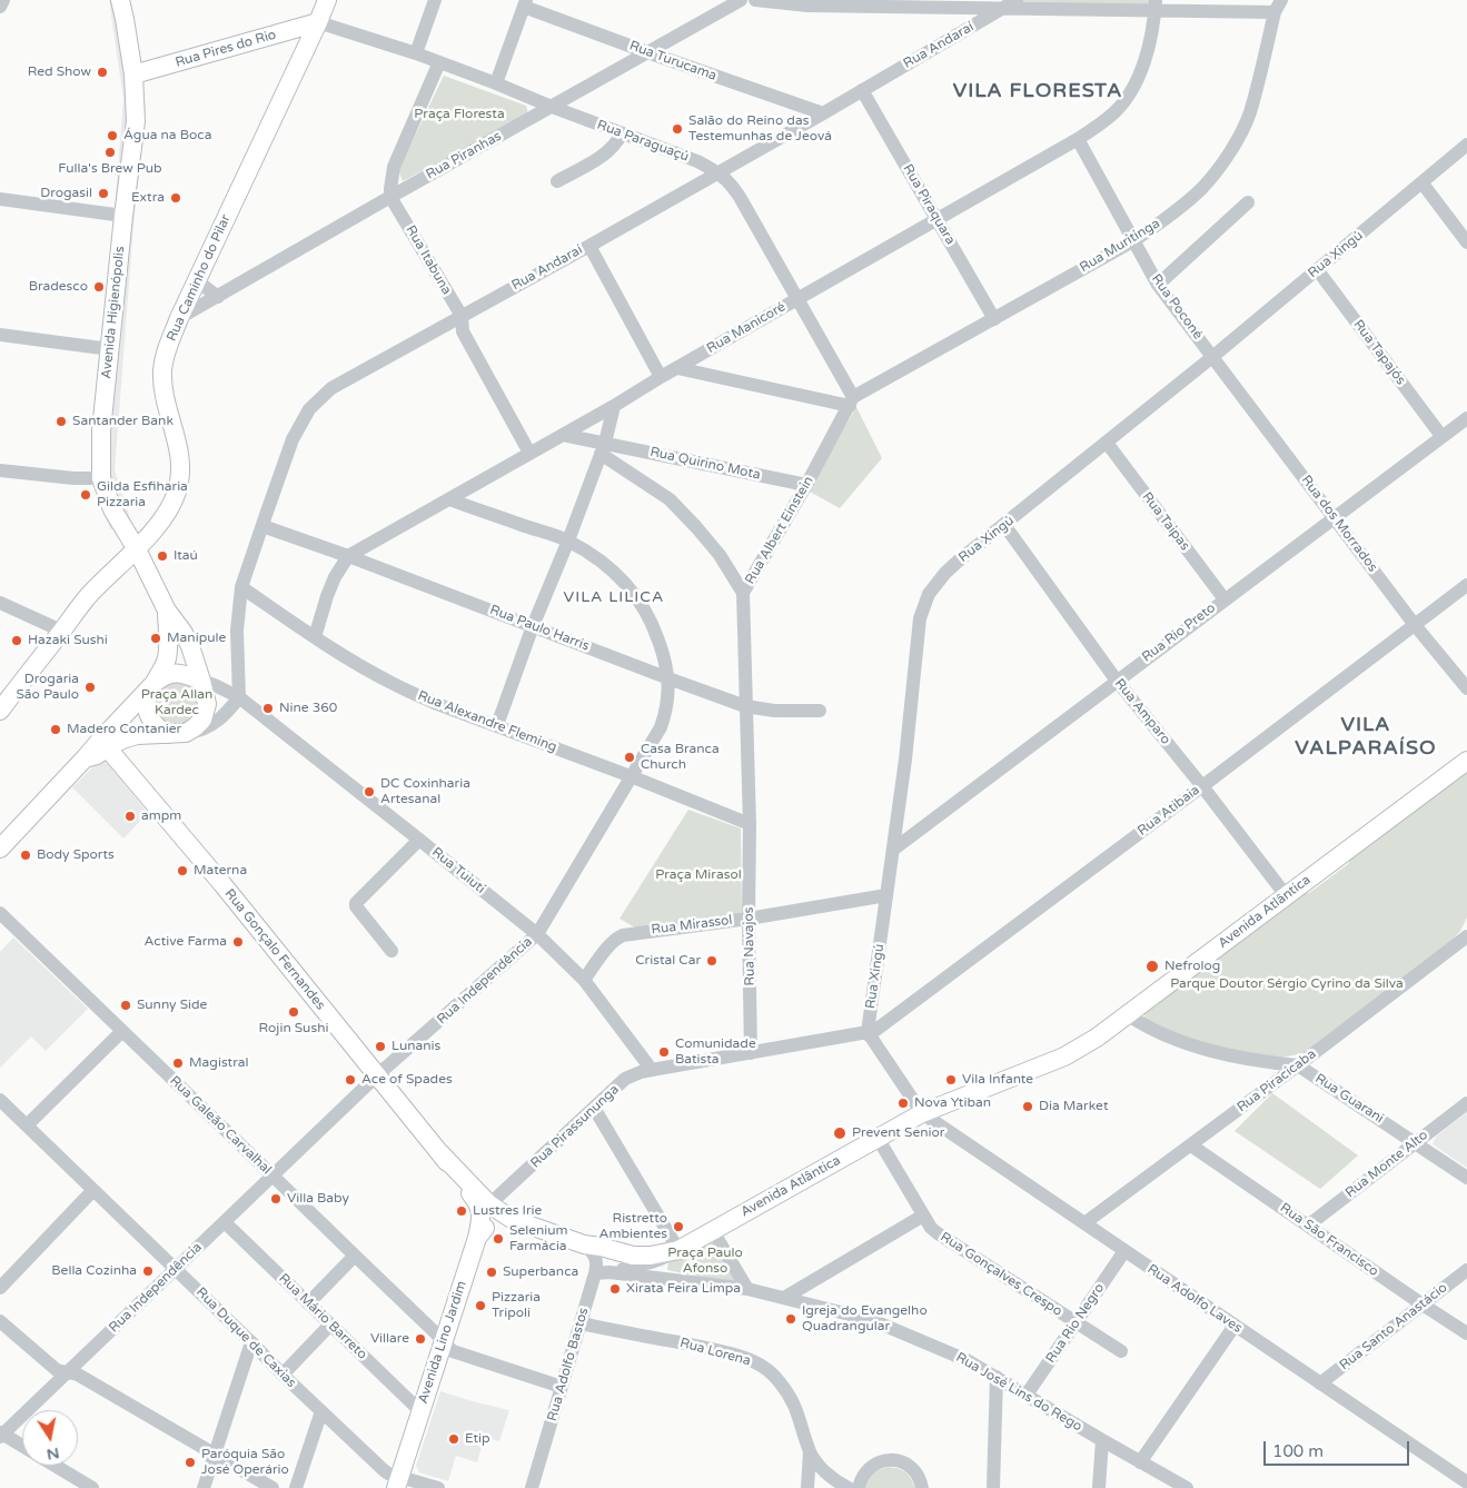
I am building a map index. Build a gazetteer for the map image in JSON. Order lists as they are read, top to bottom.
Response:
{
  "streets": {
    "main road": [
      "Rua Pires do Rio",
      "Rua Caminho do Pilar",
      "Avenida Higienópolis",
      "Avenida Atlântica",
      "Rua Gonçalo Fernandes",
      "Avenida Lino Jardim"
    ],
    "street": [
      "Rua Andaraí",
      "Rua Turucama",
      "Rua Paraguaçú",
      "Rua Piranhas",
      "Rua Piraquara",
      "Rua Muritinga",
      "Rua Xingú",
      "Rua Itabuna",
      "Rua Poconé",
      "Rua Manicoré",
      "Rua Tapajós",
      "Rua Quirino Mota",
      "Rua Taipas",
      "Rua dos Morrados",
      "Rua Albert Einstein",
      "Rua Paulo Harris",
      "Rua Rio Preto",
      "Rua Amparo",
      "Rua Alexandre Fleming",
      "Rua Atibaia",
      "Rua Tuiuti",
      "Rua Mirassol",
      "Rua Navajos",
      "Rua Independência",
      "Rua Piracicaba",
      "Rua Guarani",
      "Rua Galeão Carvalhal",
      "Rua Pirassununga",
      "Rua Monte Alto",
      "Rua São Francisco",
      "Rua Gonçalves Crespo",
      "Rua Adolfo Laves",
      "Rua Mário Barreto",
      "Rua Rio Negro",
      "Rua Santo Anastácio",
      "Rua Duque de Caxias",
      "Rua Lorena",
      "Rua Adolfo Bastos",
      "Rua José Lins do Rego"
    ]
  },
  "crossings": [
    ["Rua Andaraí", "Rua Turucama"],
    ["Rua Andaraí", "Rua Paraguaçú"],
    ["Rua Andaraí", "Rua Piraquara"],
    ["Rua Andaraí", "Rua Itabuna"],
    ["Rua Andaraí", "Rua Paulo Harris"],
    ["Rua Andaraí", "Rua Alexandre Fleming"],
    ["Rua Andaraí", "Rua Tuiuti"],
    ["Rua Pires do Rio", "Rua Paraguaçú"],
    ["Rua Pires do Rio", "Rua Caminho do Pilar"],
    ["Rua Pires do Rio", "Avenida Higienópolis"],
    ["Rua Turucama", "Rua Piranhas"],
    ["Rua Paraguaçú", "Rua Piranhas"],
    ["Rua Paraguaçú", "Rua Muritinga"],
    ["Rua Paraguaçú", "Rua Caminho do Pilar"],
    ["Rua Paraguaçú", "Rua Manicoré"],
    ["Rua Paraguaçú", "Rua Albert Einstein"],
    ["Rua Piranhas", "Rua Itabuna"],
    ["Rua Piranhas", "Rua Caminho do Pilar"],
    ["Rua Piraquara", "Rua Muritinga"],
    ["Rua Piraquara", "Rua Manicoré"],
    ["Rua Muritinga", "Rua Poconé"],
    ["Rua Muritinga", "Rua Albert Einstein"],
    ["Rua Xingú", "Rua Poconé"],
    ["Rua Xingú", "Rua Tapajós"],
    ["Rua Xingú", "Rua Taipas"],
    ["Rua Xingú", "Rua dos Morrados"],
    ["Rua Xingú", "Rua Rio Preto"],
    ["Rua Xingú", "Rua Amparo"],
    ["Rua Xingú", "Rua Atibaia"],
    ["Rua Xingú", "Rua Mirassol"],
    ["Rua Xingú", "Rua Pirassununga"],
    ["Rua Itabuna", "Rua Manicoré"],
    ["Rua Caminho do Pilar", "Avenida Higienópolis"],
    ["Rua Poconé", "Rua Manicoré"],
    ["Rua Poconé", "Rua dos Morrados"],
    ["Avenida Higienópolis", "Rua Tuiuti"],
    ["Rua Manicoré", "Rua Quirino Mota"],
    ["Rua Manicoré", "Rua Paulo Harris"],
    ["Rua Manicoré", "Rua Independência"],
    ["Rua Tapajós", "Rua Rio Preto"],
    ["Rua Quirino Mota", "Rua Albert Einstein"],
    ["Rua Taipas", "Rua Rio Preto"],
    ["Rua dos Morrados", "Rua Rio Preto"],
    ["Rua dos Morrados", "Rua Atibaia"],
    ["Rua Albert Einstein", "Rua Paulo Harris"],
    ["Rua Albert Einstein", "Rua Navajos"],
    ["Rua Paulo Harris", "Rua Navajos"],
    ["Rua Paulo Harris", "Rua Independência"],
    ["Rua Rio Preto", "Rua Amparo"],
    ["Rua Amparo", "Rua Atibaia"],
    ["Rua Amparo", "Avenida Atlântica"],
    ["Rua Alexandre Fleming", "Rua Navajos"],
    ["Rua Alexandre Fleming", "Rua Independência"],
    ["Rua Atibaia", "Rua Pirassununga"],
    ["Rua Tuiuti", "Rua Mirassol"],
    ["Rua Tuiuti", "Rua Independência"],
    ["Rua Tuiuti", "Rua Pirassununga"],
    ["Avenida Atlântica", "Rua Gonçalo Fernandes"],
    ["Avenida Atlântica", "Rua Guarani"],
    ["Avenida Atlântica", "Rua Gonçalves Crespo"],
    ["Avenida Atlântica", "Rua Adolfo Laves"],
    ["Avenida Atlântica", "Rua Adolfo Bastos"],
    ["Avenida Atlântica", "Rua José Lins do Rego"],
    ["Rua Mirassol", "Rua Navajos"],
    ["Rua Navajos", "Rua Pirassununga"],
    ["Rua Gonçalo Fernandes", "Rua Independência"],
    ["Rua Gonçalo Fernandes", "Rua Pirassununga"],
    ["Rua Gonçalo Fernandes", "Avenida Lino Jardim"],
    ["Rua Independência", "Rua Galeão Carvalhal"],
    ["Rua Independência", "Rua Mário Barreto"],
    ["Rua Independência", "Rua Duque de Caxias"],
    ["Rua Piracicaba", "Rua Guarani"],
    ["Rua Piracicaba", "Rua São Francisco"],
    ["Rua Piracicaba", "Rua Adolfo Laves"],
    ["Rua Guarani", "Rua Monte Alto"],
    ["Rua Galeão Carvalhal", "Avenida Lino Jardim"],
    ["Rua Galeão Carvalhal", "Rua Adolfo Bastos"],
    ["Rua Monte Alto", "Rua São Francisco"],
    ["Rua São Francisco", "Rua Santo Anastácio"],
    ["Rua Gonçalves Crespo", "Rua Rio Negro"],
    ["Rua Adolfo Laves", "Rua Rio Negro"],
    ["Rua Adolfo Laves", "Rua Santo Anastácio"],
    ["Rua Mário Barreto", "Avenida Lino Jardim"],
    ["Rua Rio Negro", "Rua José Lins do Rego"],
    ["Rua Duque de Caxias", "Avenida Lino Jardim"],
    ["Rua Lorena", "Rua Adolfo Bastos"],
    ["Rua Adolfo Bastos", "Rua José Lins do Rego"]
  ],
  "districts": ["VILA FLORESTA", "VILA LILICA", "VILA VALPARAÍSO"],
  "parks": [
    "Praça Floresta",
    "Praça Allan Kardec",
    "Praça Mirasol",
    "Parque Doutor Sérgio Cyrino da Silva",
    "Praça Paulo Afonso"
  ],
  "places": [
    "Red Show",
    "Salão do Reino das Testemunhas de Jeová",
    "Água na Boca",
    "Fulla's Brew Pub",
    "Drogasil",
    "Extra",
    "Bradesco",
    "Santander Bank",
    "Gilda Esfiharia Pizzaria",
    "Itaú",
    "Manipule",
    "Hazaki Sushi",
    "Drogaria São Paulo",
    "Nine 360",
    "Madero Contanier",
    "Casa Branca Church",
    "DC Coxinharia Artesanal",
    "ampm",
    "Body Sports",
    "Materna",
    "Active Farma",
    "Cristal Car",
    "Nefrolog",
    "Sunny Side",
    "Rojin Sushi",
    "Lunanis",
    "Comunidade Batista",
    "Magistral",
    "Ace of Spades",
    "Vila Infante",
    "Nova Ytiban",
    "Dia Market",
    "Prevent Senior",
    "Villa Baby",
    "Lustres Irie",
    "Ristretto Ambientes",
    "Selenium Farmácia",
    "Bella Cozinha",
    "Superbanca",
    "Xirata Feira Limpa",
    "Pizzaria Tripoli",
    "Igreja do Evangelho Quadrangular",
    "Villare",
    "Etip",
    "Paróquia São José Operário"
  ],
  "scale_bar": "100 m",
  "north": "bottom"
}
